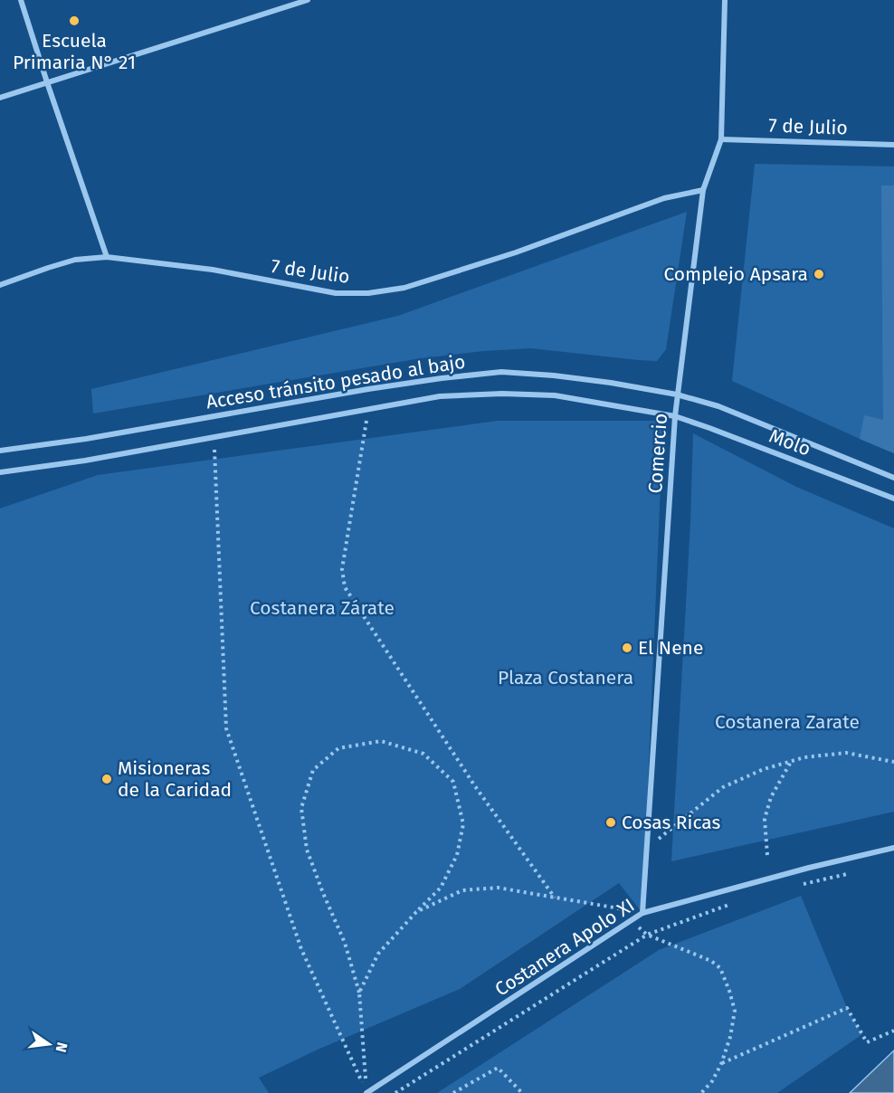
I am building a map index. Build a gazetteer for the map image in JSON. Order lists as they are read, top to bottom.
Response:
{
  "streets": {
    "street": [
      "7 de Julio",
      "Acceso tránsito pesado al bajo",
      "Molo",
      "Comercio",
      "Costanera Apolo XI"
    ]
  },
  "crossings": [
    ["7 de Julio", "Comercio"],
    ["Acceso tránsito pesado al bajo", "Molo"],
    ["Acceso tránsito pesado al bajo", "Comercio"],
    ["Molo", "Comercio"],
    ["Comercio", "Costanera Apolo XI"]
  ],
  "parks": ["Costanera Zárate", "Plaza Costanera", "Costanera Zarate"],
  "places": [
    "Escuela Primaria N° 21",
    "Complejo Apsara",
    "El Nene",
    "Misioneras de la Caridad",
    "Cosas Ricas"
  ],
  "north": "right"
}
